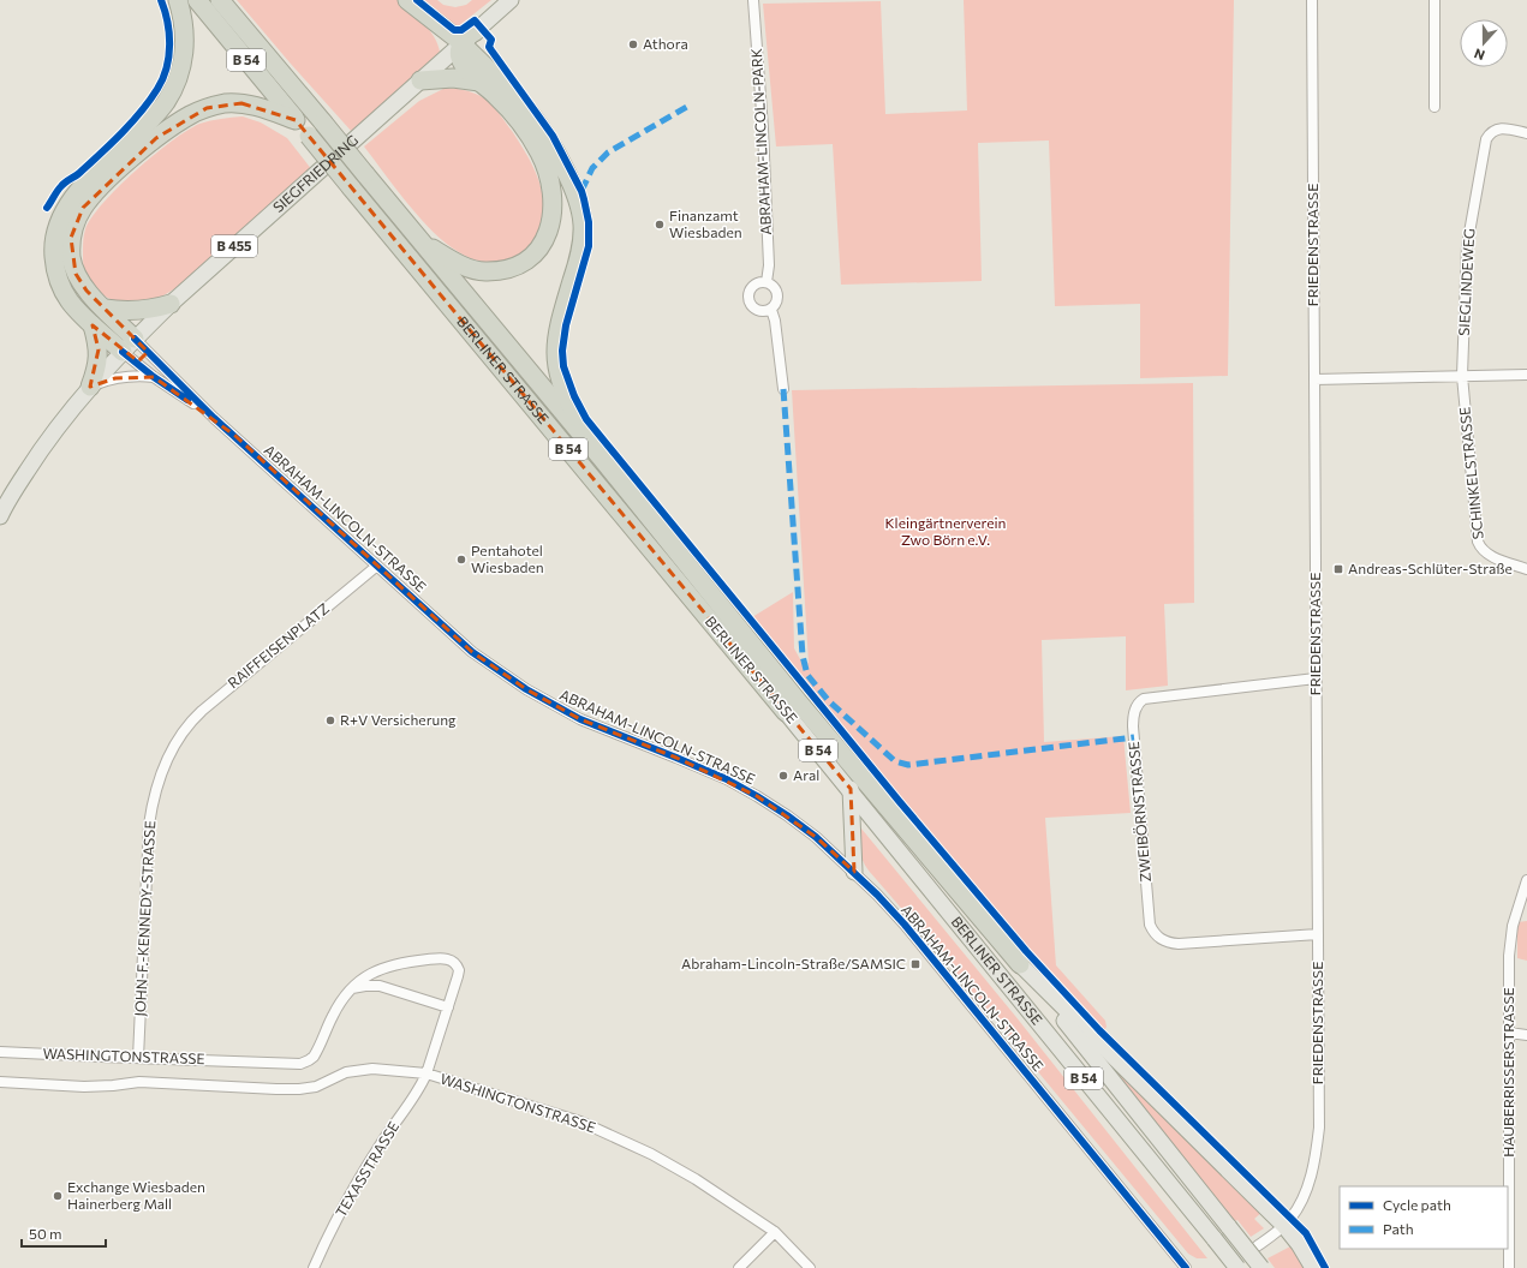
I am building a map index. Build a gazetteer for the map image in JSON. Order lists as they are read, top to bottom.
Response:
{
  "streets": {
    "highway": ["B 54", "B 455", "BERLINER STRASSE"],
    "main road": ["SIEGFRIEDRING"],
    "street": [
      "ABRAHAM-LINCOLN-PARK",
      "FRIEDENSTRASSE",
      "SIEGLINDEWEG",
      "SCHINKELSTRASSE",
      "ABRAHAM-LINCOLN-STRASSE",
      "RAIFFEISENPLATZ",
      "ZWEIBÖRNSTRASSE",
      "JOHN-F.-KENNEDY-STRASSE",
      "WASHINGTONSTRASSE",
      "HAUBERRISSERSTRASSE",
      "TEXASSTRASSE"
    ]
  },
  "crossings": [
    ["B 54", "BERLINER STRASSE"],
    ["SIEGFRIEDRING", "B 455"],
    ["SIEGFRIEDRING", "ABRAHAM-LINCOLN-STRASSE"],
    ["FRIEDENSTRASSE", "ZWEIBÖRNSTRASSE"],
    ["B 455", "ABRAHAM-LINCOLN-STRASSE"],
    ["SIEGLINDEWEG", "SCHINKELSTRASSE"],
    ["ABRAHAM-LINCOLN-STRASSE", "RAIFFEISENPLATZ"],
    ["RAIFFEISENPLATZ", "JOHN-F.-KENNEDY-STRASSE"],
    ["JOHN-F.-KENNEDY-STRASSE", "WASHINGTONSTRASSE"],
    ["WASHINGTONSTRASSE", "TEXASSTRASSE"]
  ],
  "parks": ["Kleingärtnerverein Zwo Börn e.V."],
  "places": {
    "other": [
      "Athora",
      "Finanzamt Wiesbaden",
      "Pentahotel Wiesbaden",
      "R+V Versicherung",
      "Aral",
      "Exchange Wiesbaden Hainerberg Mall"
    ],
    "transit": ["Andreas-Schlüter-Straße", "Abraham-Lincoln-Straße/SAMSIC"]
  },
  "legend": ["Cycle path", "Path"],
  "scale_bar": "50 m",
  "north": "bottom"
}
